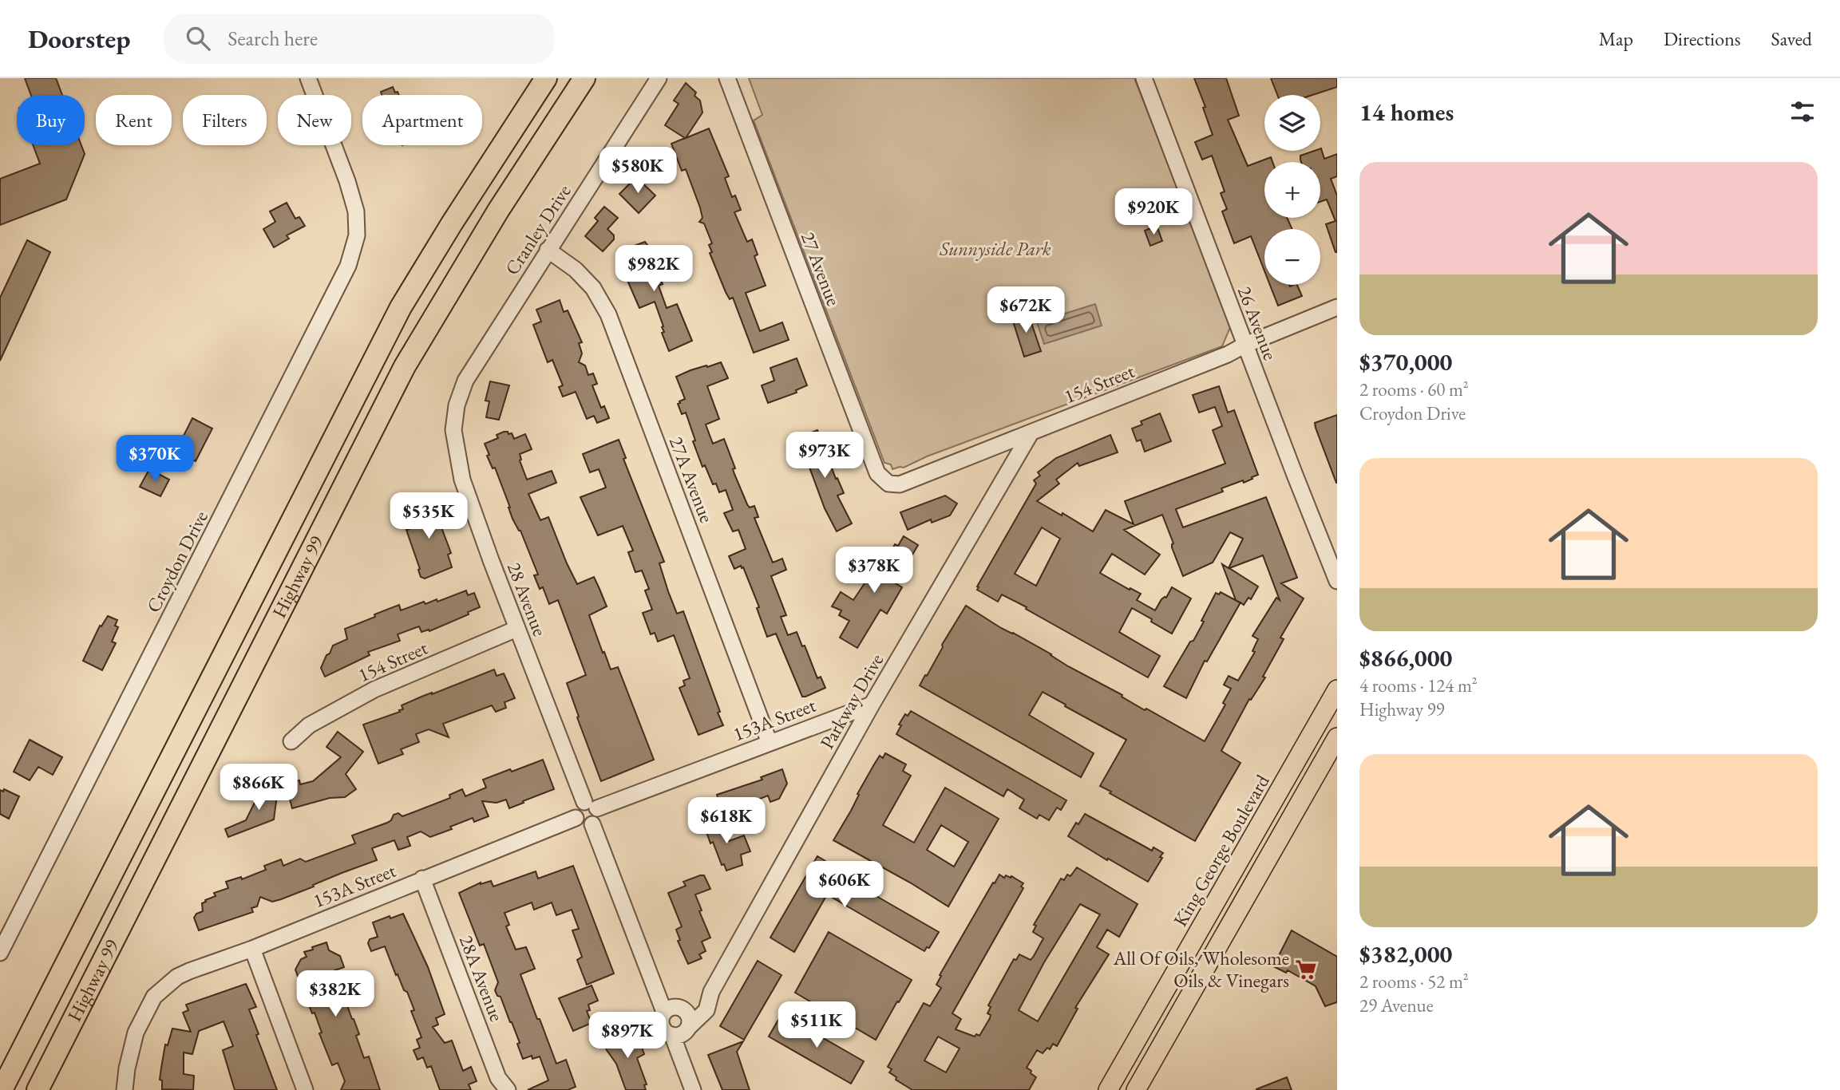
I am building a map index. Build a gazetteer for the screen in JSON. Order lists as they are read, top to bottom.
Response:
{
  "streets": {
    "highway": ["Highway 99"],
    "main road": ["King George Boulevard"],
    "street": [
      "Cranley Drive",
      "27 Avenue",
      "26 Avenue",
      "154 Street",
      "27A Avenue",
      "Croydon Drive",
      "28 Avenue",
      "Parkway Drive",
      "153A Street",
      "28A Avenue"
    ]
  },
  "crossings": [
    ["Cranley Drive", "27A Avenue"],
    ["Cranley Drive", "28 Avenue"],
    ["27 Avenue", "154 Street"],
    ["26 Avenue", "154 Street"],
    ["154 Street", "28 Avenue"],
    ["154 Street", "Parkway Drive"],
    ["27A Avenue", "153A Street"],
    ["28 Avenue", "153A Street"],
    ["Parkway Drive", "153A Street"],
    ["153A Street", "28A Avenue"]
  ],
  "parks": ["Sunnyside Park"],
  "places": {
    "supermarket": ["All Of Oils, Wholesome Oils & Vinegars"]
  },
  "page": {
    "header": "Doorstep",
    "search": "Search here",
    "nav": ["Map", "Directions", "Saved"],
    "heading": "14 homes",
    "map_buttons": ["+", "−"],
    "chip": [
      "Buy",
      "Rent",
      "Filters",
      "New",
      "Apartment"
    ],
    "list": [
      {
        "name": "$370,000",
        "note": "2 rooms · 60 m² · Croydon Drive"
      },
      {
        "name": "$866,000",
        "note": "4 rooms · 124 m² · Highway 99"
      },
      {
        "name": "$382,000",
        "note": "2 rooms · 52 m² · 29 Avenue"
      }
    ],
    "price": [
      "$580K",
      "$920K",
      "$982K",
      "$672K",
      "$973K",
      "$370K",
      "$535K",
      "$378K",
      "$866K",
      "$618K",
      "$606K",
      "$382K",
      "$511K",
      "$897K"
    ]
  }
}
